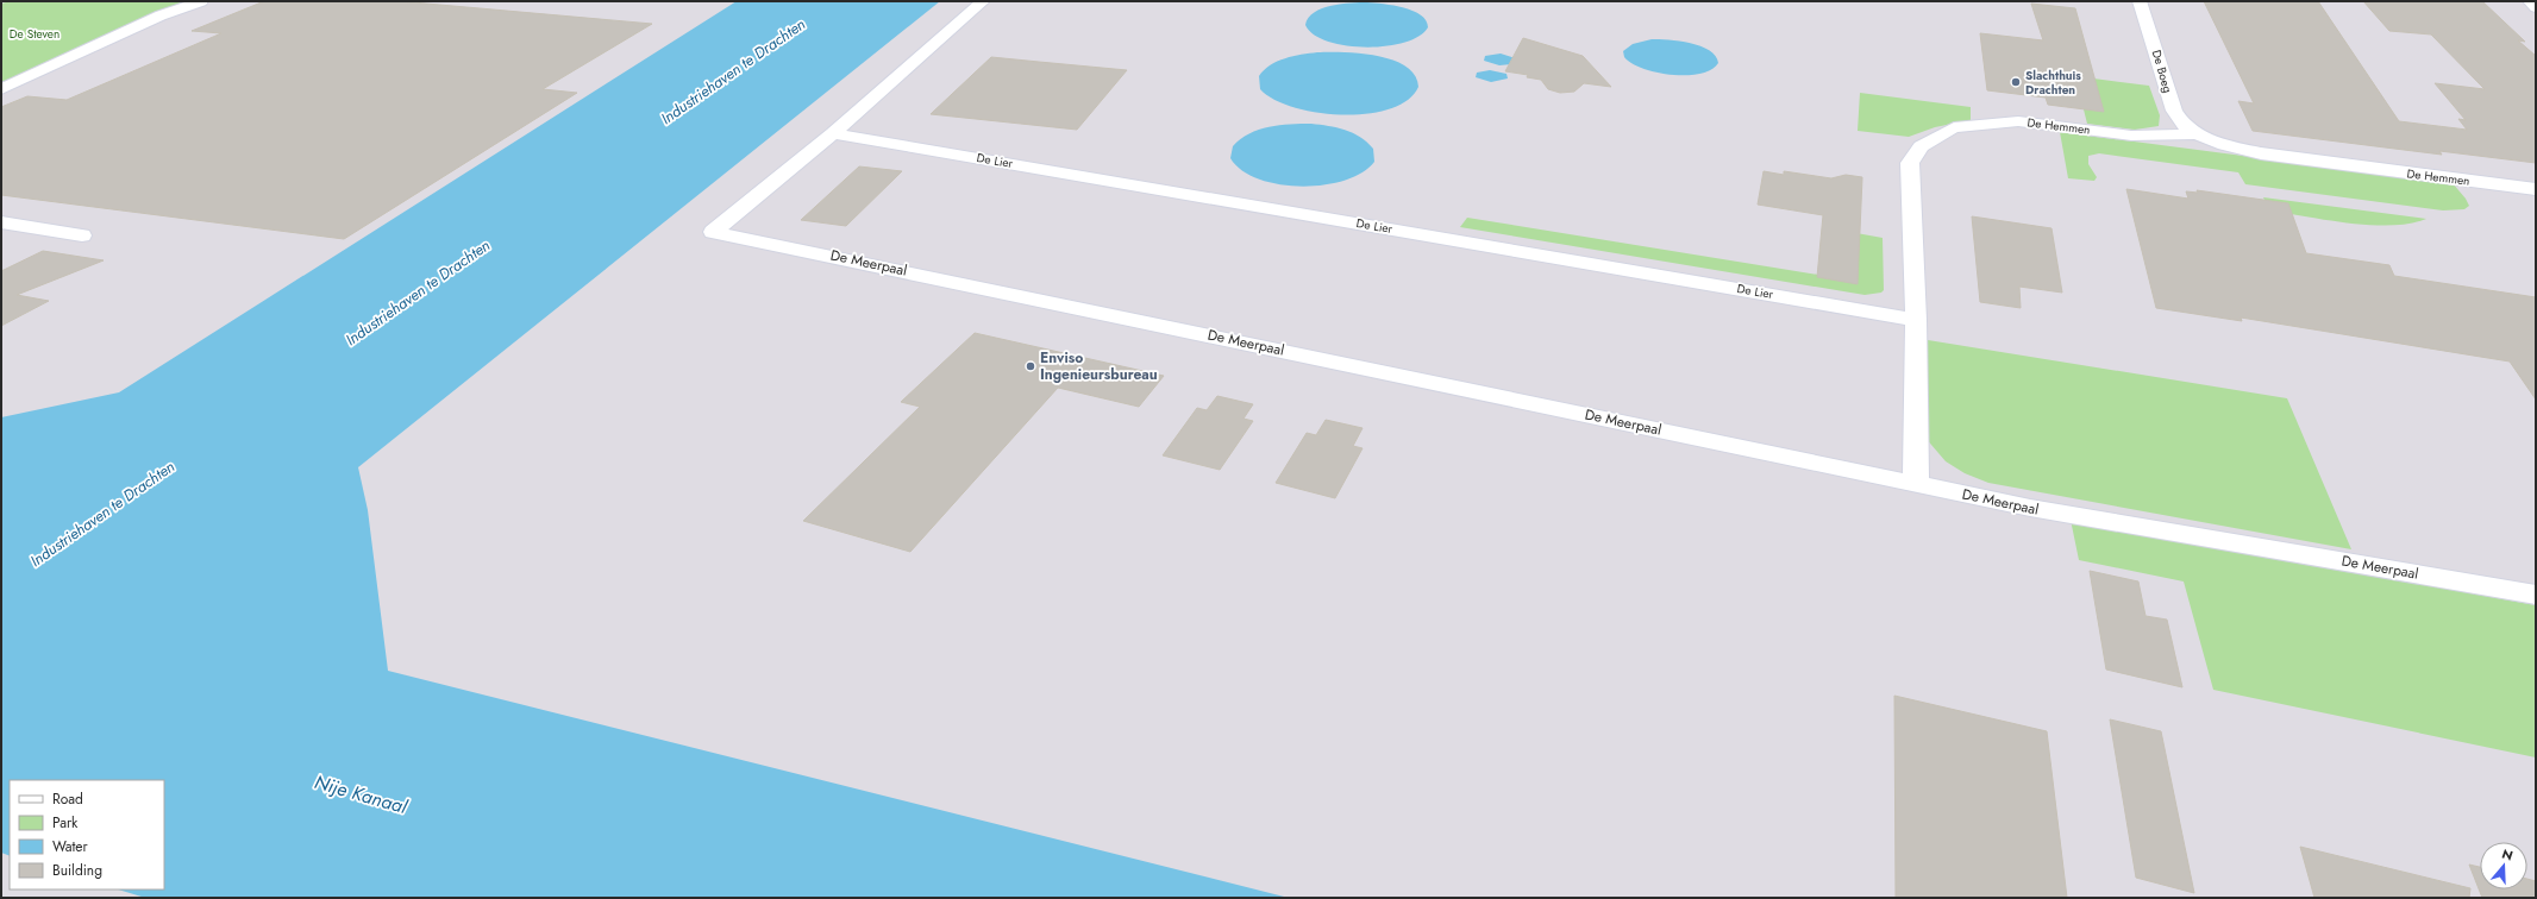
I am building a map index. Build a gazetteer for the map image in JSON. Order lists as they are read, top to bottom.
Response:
{
  "streets": {
    "street": [
      "De Boeg",
      "De Hemmen",
      "De Lier",
      "De Meerpaal"
    ]
  },
  "crossings": [
    ["De Boeg", "De Hemmen"],
    ["De Hemmen", "De Lier"],
    ["De Hemmen", "De Meerpaal"],
    ["De Lier", "De Meerpaal"]
  ],
  "water": ["Industriehaven te Drachten", "Nije Kanaal"],
  "parks": ["De Steven"],
  "places": ["Slachthuis Drachten", "Enviso Ingenieursbureau"],
  "legend": [
    "Road",
    "Park",
    "Water",
    "Building"
  ],
  "north": "top"
}
